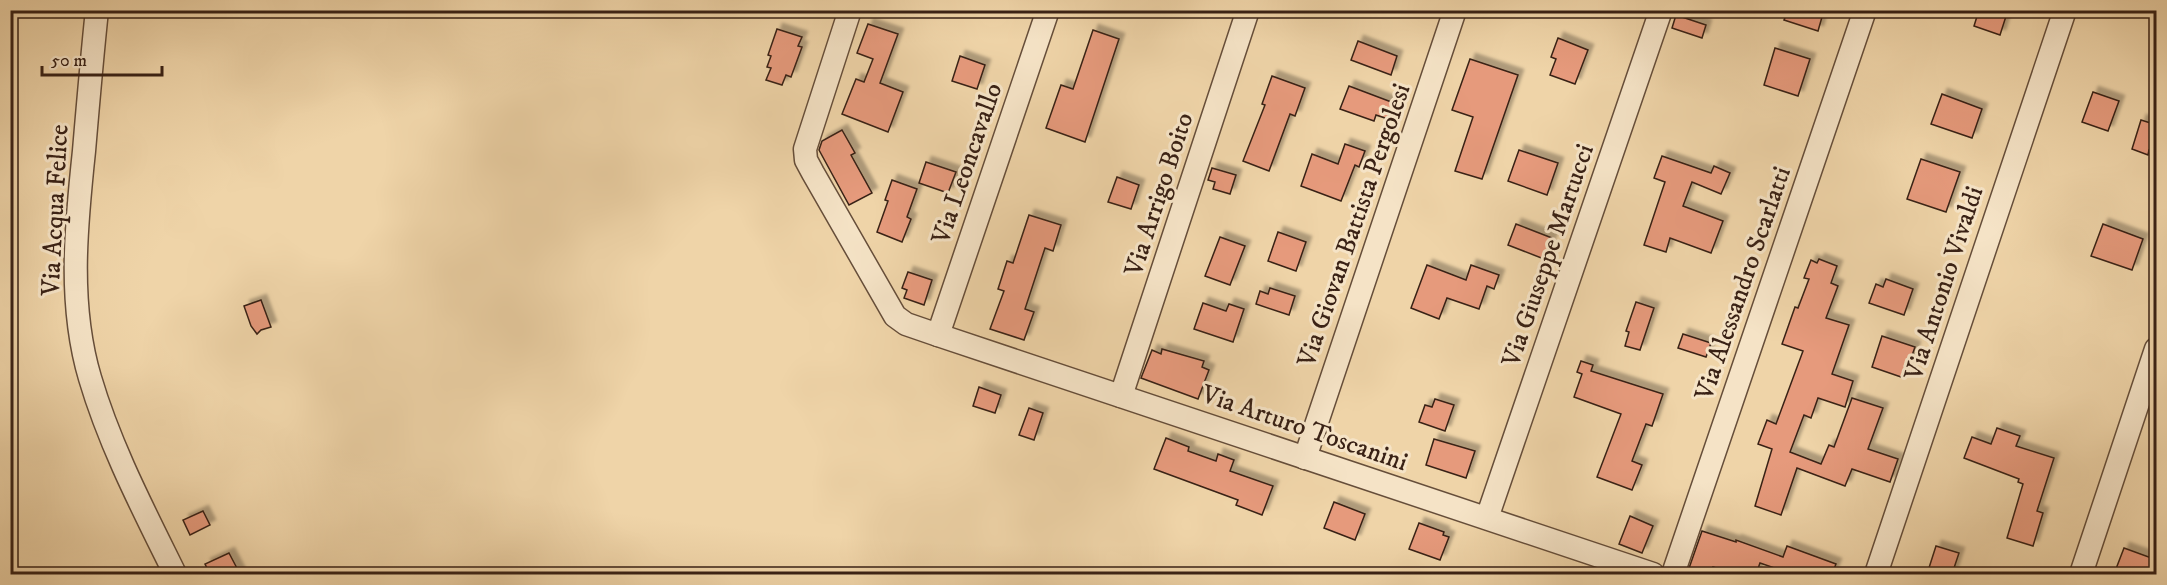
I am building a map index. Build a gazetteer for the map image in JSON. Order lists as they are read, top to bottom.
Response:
{
  "streets": {
    "street": [
      "Via Leoncavallo",
      "Via Arrigo Boito",
      "Via Acqua Felice",
      "Via Giovan Battista Pergolesi",
      "Via Giuseppe Martucci",
      "Via Alessandro Scarlatti",
      "Via Antonio Vivaldi",
      "Via Arturo Toscanini"
    ]
  },
  "crossings": [
    ["Via Leoncavallo", "Via Arturo Toscanini"],
    ["Via Arrigo Boito", "Via Arturo Toscanini"],
    ["Via Giovan Battista Pergolesi", "Via Arturo Toscanini"],
    ["Via Giuseppe Martucci", "Via Arturo Toscanini"]
  ],
  "scale_bar": "50 m"
}
